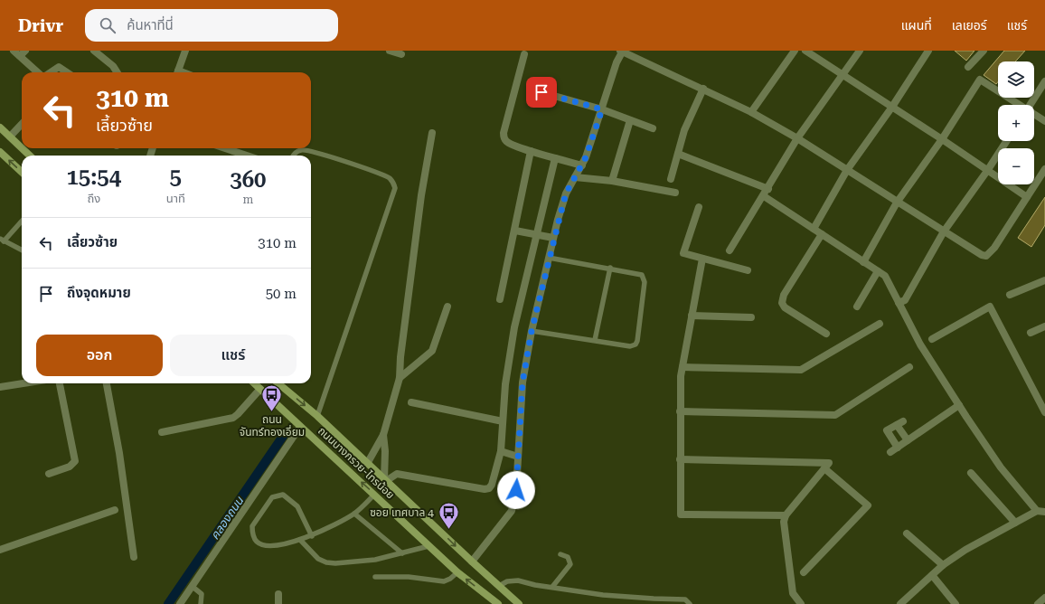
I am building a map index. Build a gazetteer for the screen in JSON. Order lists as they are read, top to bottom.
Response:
{
  "streets": {
    "main road": ["ถนนบางกรวย-ไทรน้อย"]
  },
  "water": ["คลองถนน"],
  "places": {
    "bus stop": ["ถนน จันทร์ทองเอี่ยม", "ซอย เทศบาล 4"]
  },
  "page": {
    "header": "Drivr",
    "search": "ค้นหาที่นี่",
    "nav": ["แผนที่", "เลเยอร์", "แชร์"],
    "map_buttons": ["+", "−"],
    "turn": ["310 m", "เลี้ยวซ้าย"],
    "eta": [
      "15:54",
      "ถึง",
      "5",
      "นาที",
      "360",
      "m"
    ],
    "list": [
      {
        "name": "เลี้ยวซ้าย",
        "value": "310 m"
      },
      {
        "name": "ถึงจุดหมาย",
        "value": "50 m"
      }
    ],
    "buttons": ["ออก", "แชร์"]
  }
}
